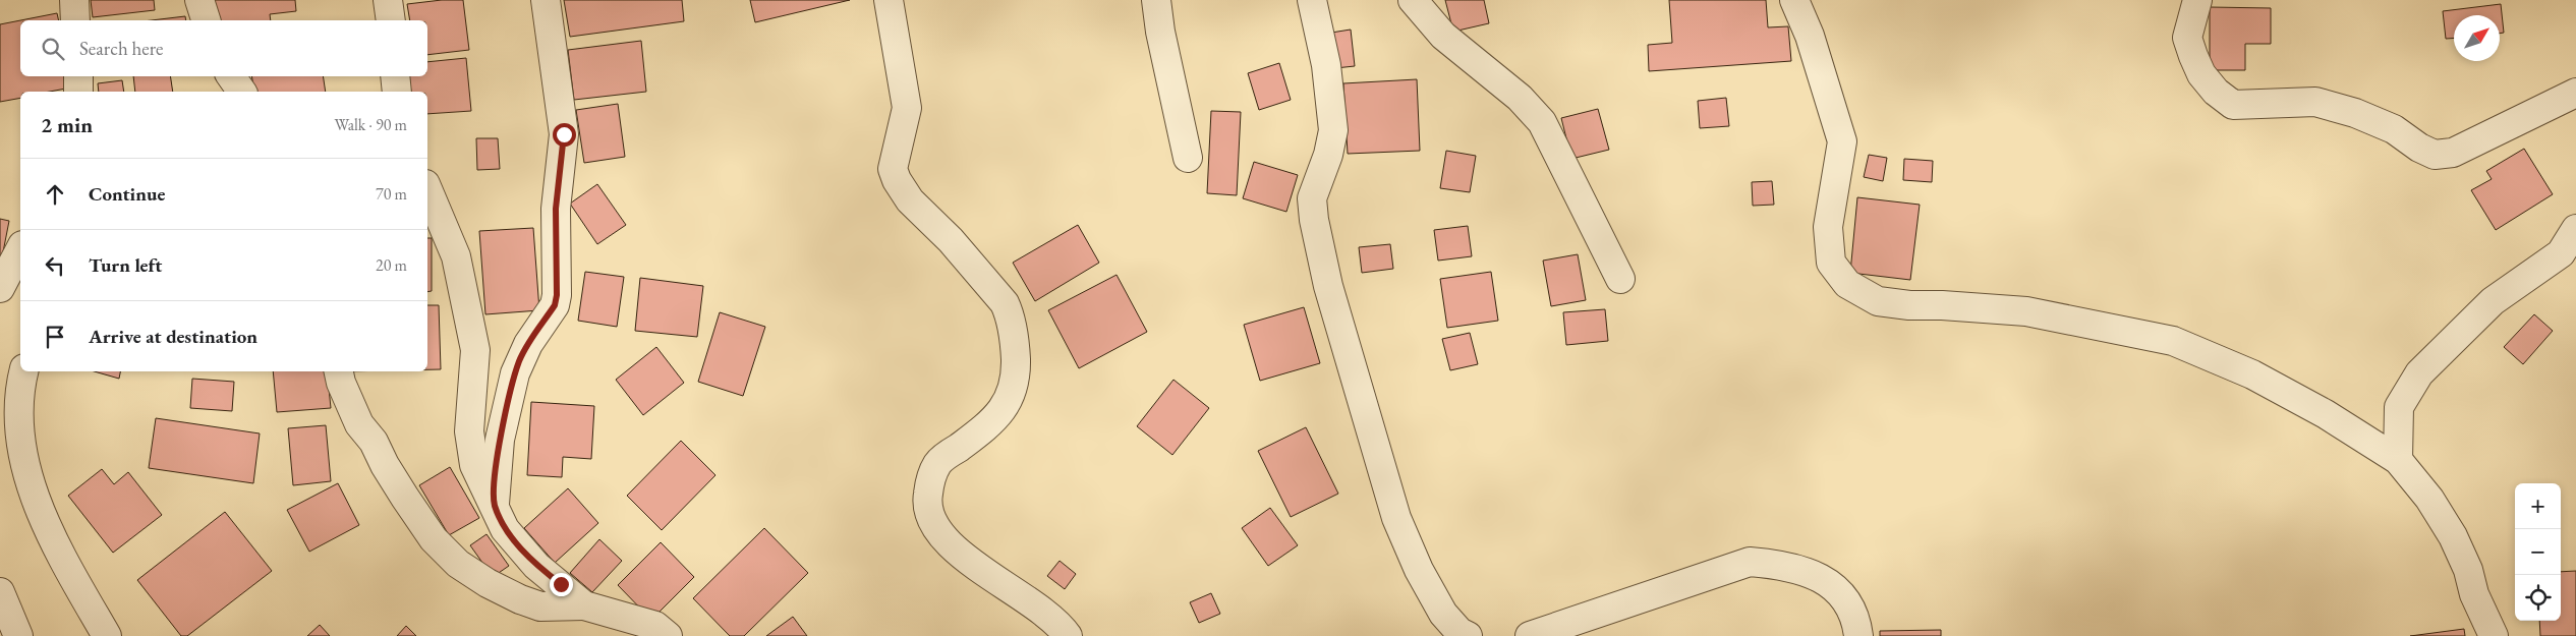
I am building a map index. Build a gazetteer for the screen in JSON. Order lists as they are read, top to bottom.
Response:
{
  "north": "top right",
  "page": {
    "search": "Search here",
    "heading": ["2 min", "Walk · 90 m"],
    "list": [
      ["Continue", "70 m"],
      ["Turn left", "20 m"],
      "Arrive at destination"
    ],
    "map_buttons": ["+", "−"]
  }
}
